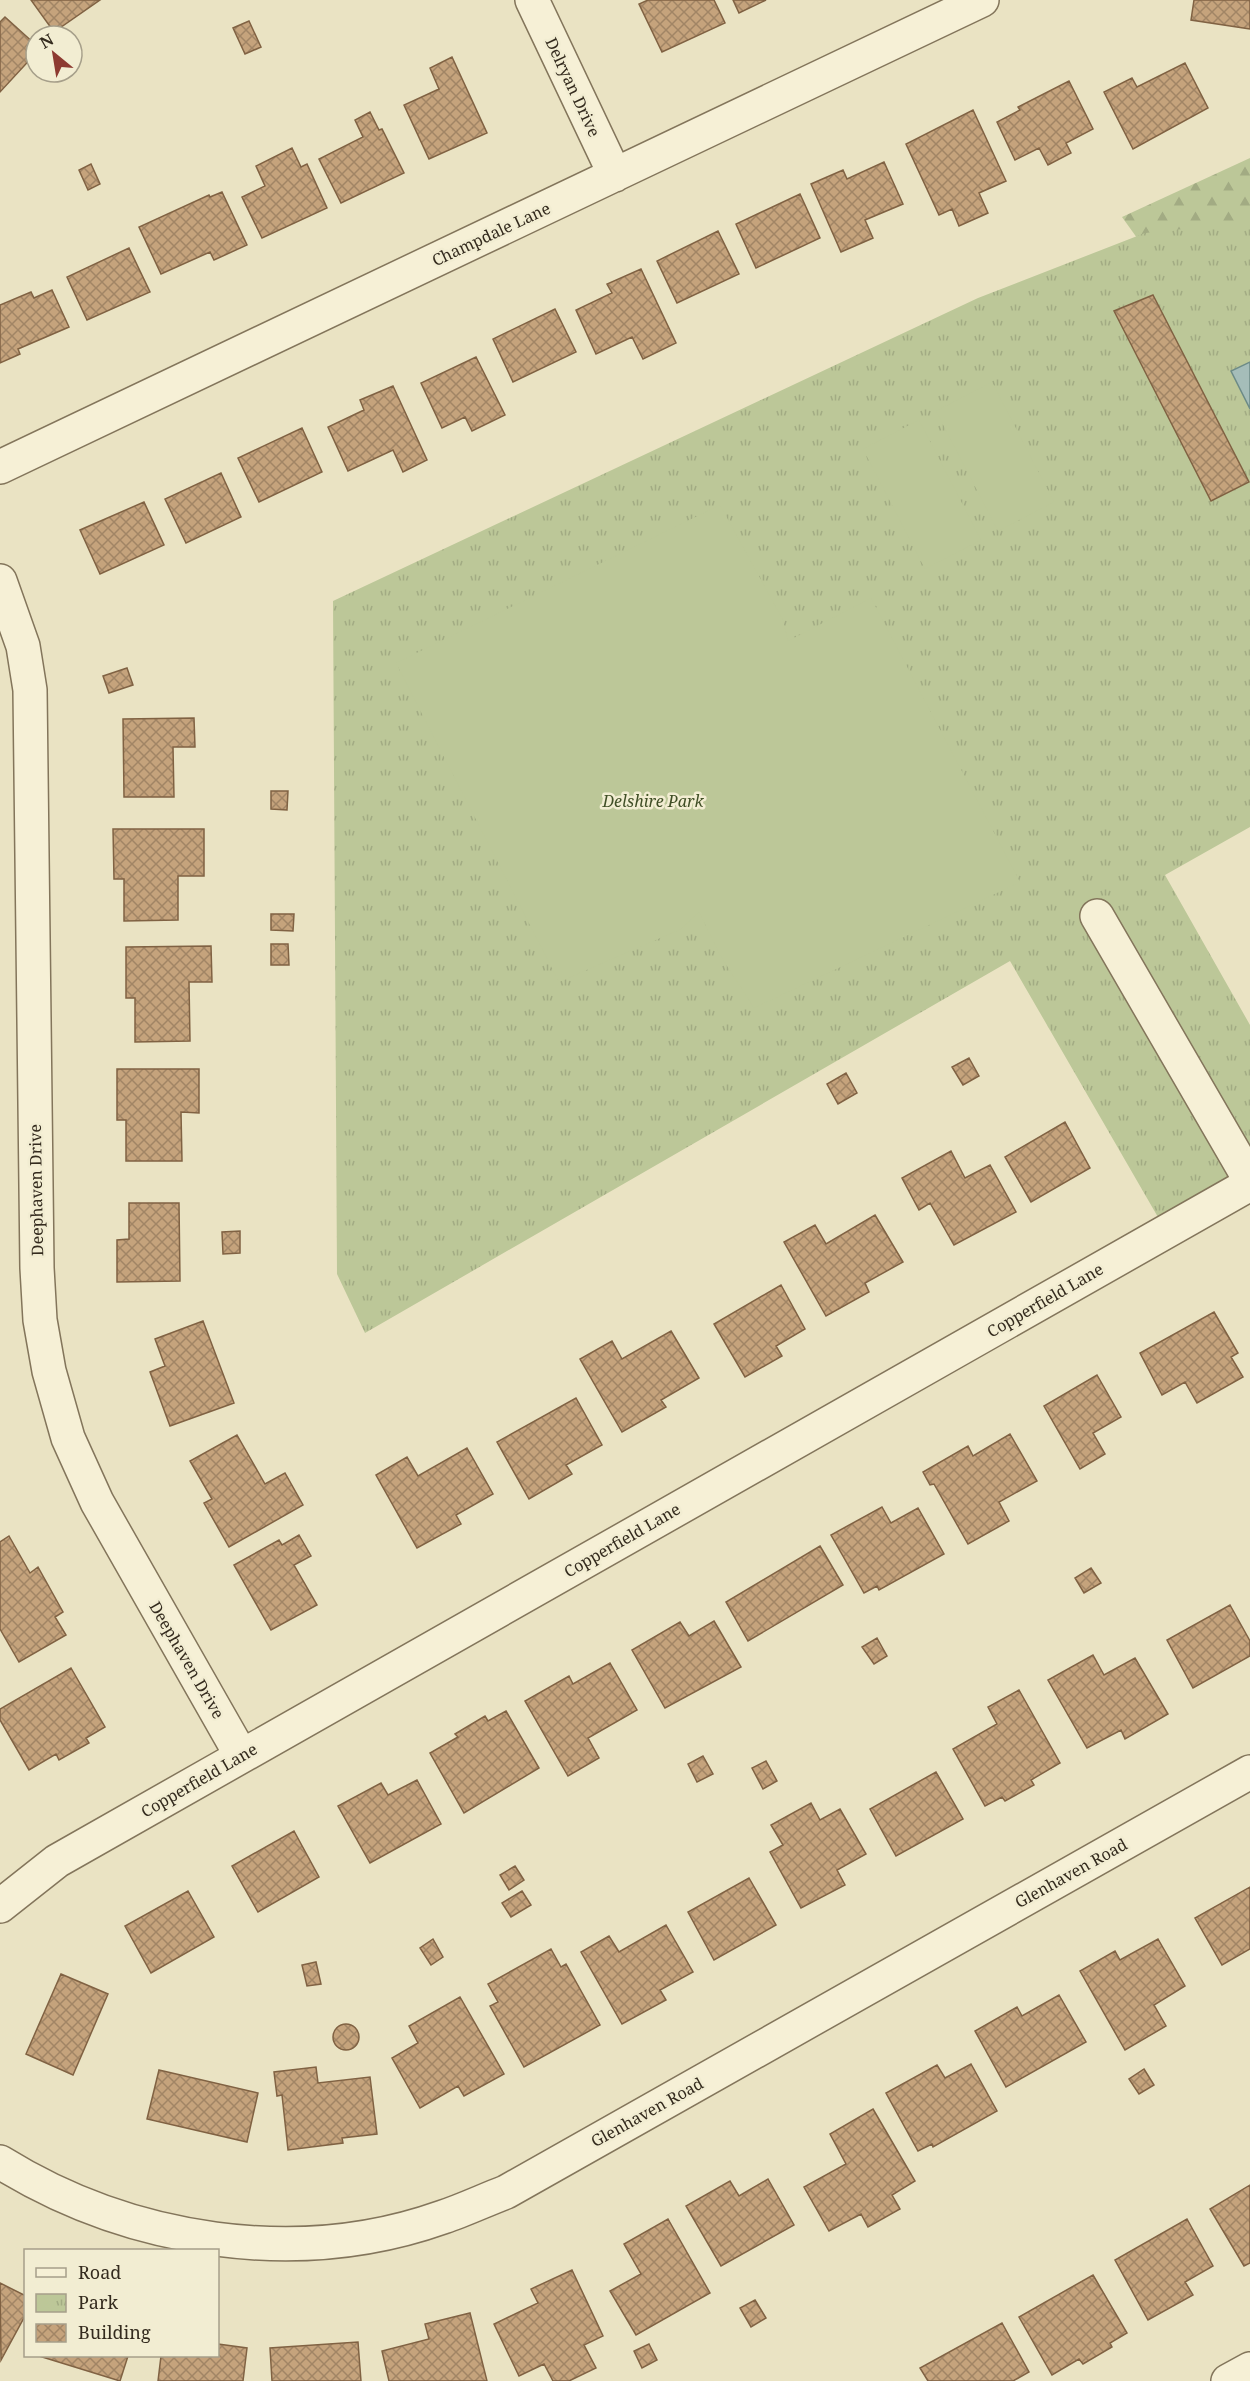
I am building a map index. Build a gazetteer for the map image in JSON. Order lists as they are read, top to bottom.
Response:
{
  "streets": {
    "street": [
      "Delryan Drive",
      "Champdale Lane",
      "Deephaven Drive",
      "Copperfield Lane",
      "Glenhaven Road"
    ]
  },
  "crossings": [
    ["Delryan Drive", "Champdale Lane"],
    ["Deephaven Drive", "Copperfield Lane"]
  ],
  "parks": ["Delshire Park"],
  "legend": ["Road", "Park", "Building"],
  "north": "top left"
}
